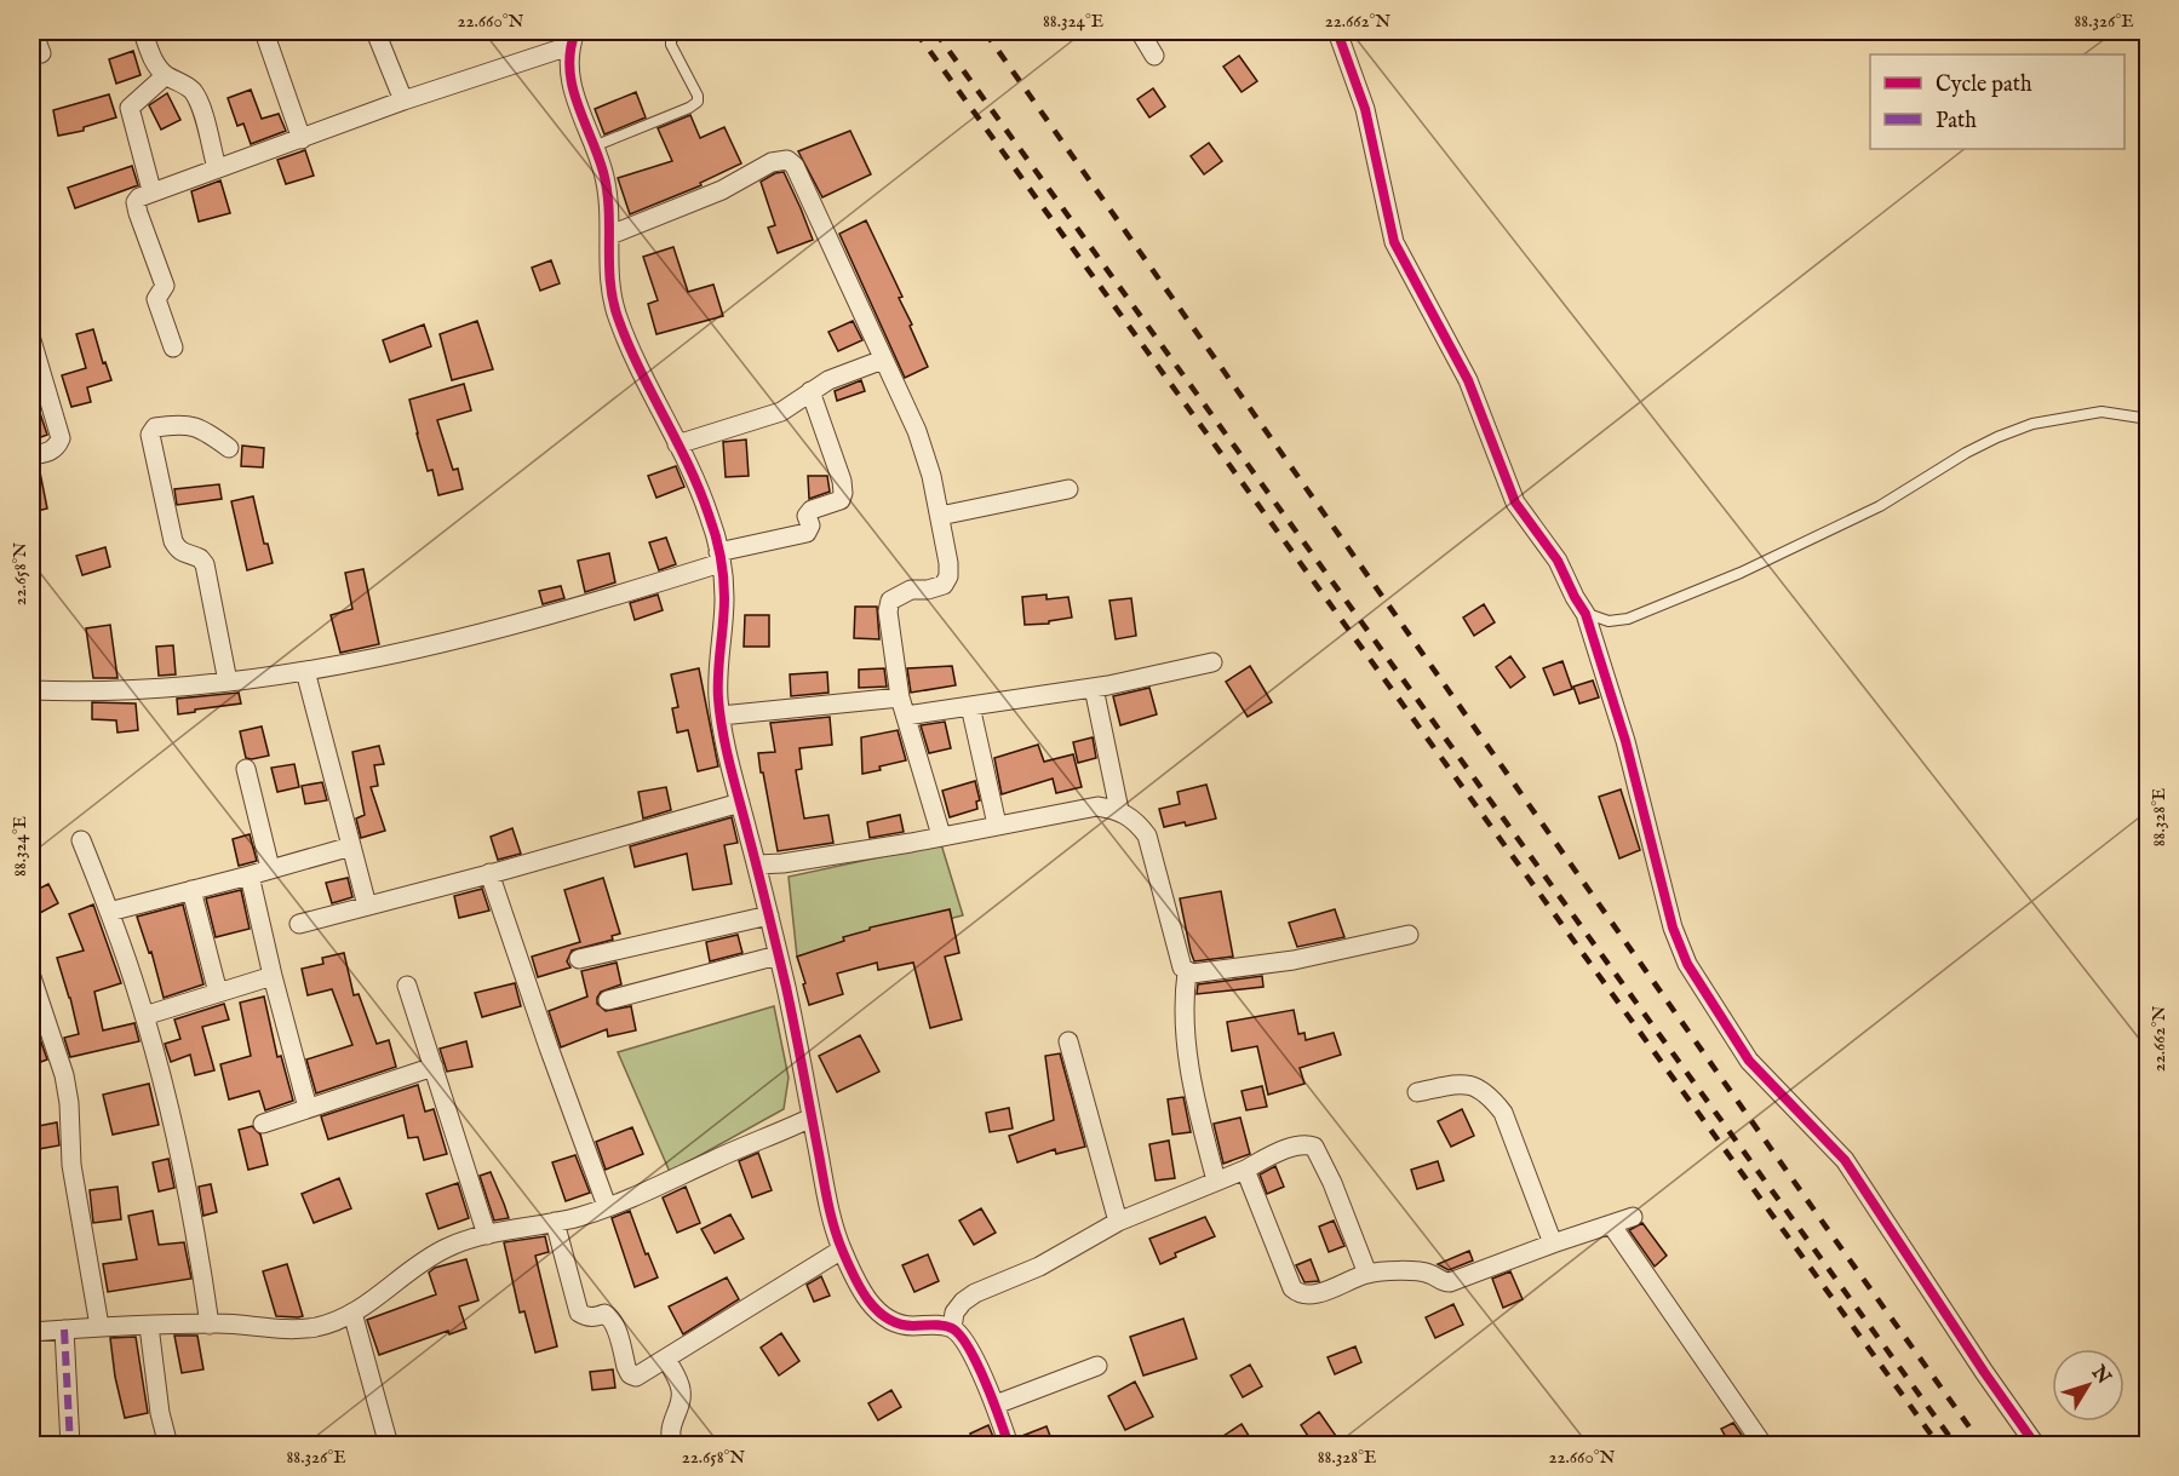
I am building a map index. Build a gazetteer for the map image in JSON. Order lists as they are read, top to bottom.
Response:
{
  "legend": ["Cycle path", "Path"],
  "north": "top right",
  "coordinates": [
    "22.660°N",
    "88.324°E",
    "22.662°N",
    "88.326°E",
    "22.658°N",
    "88.328°E"
  ]
}
